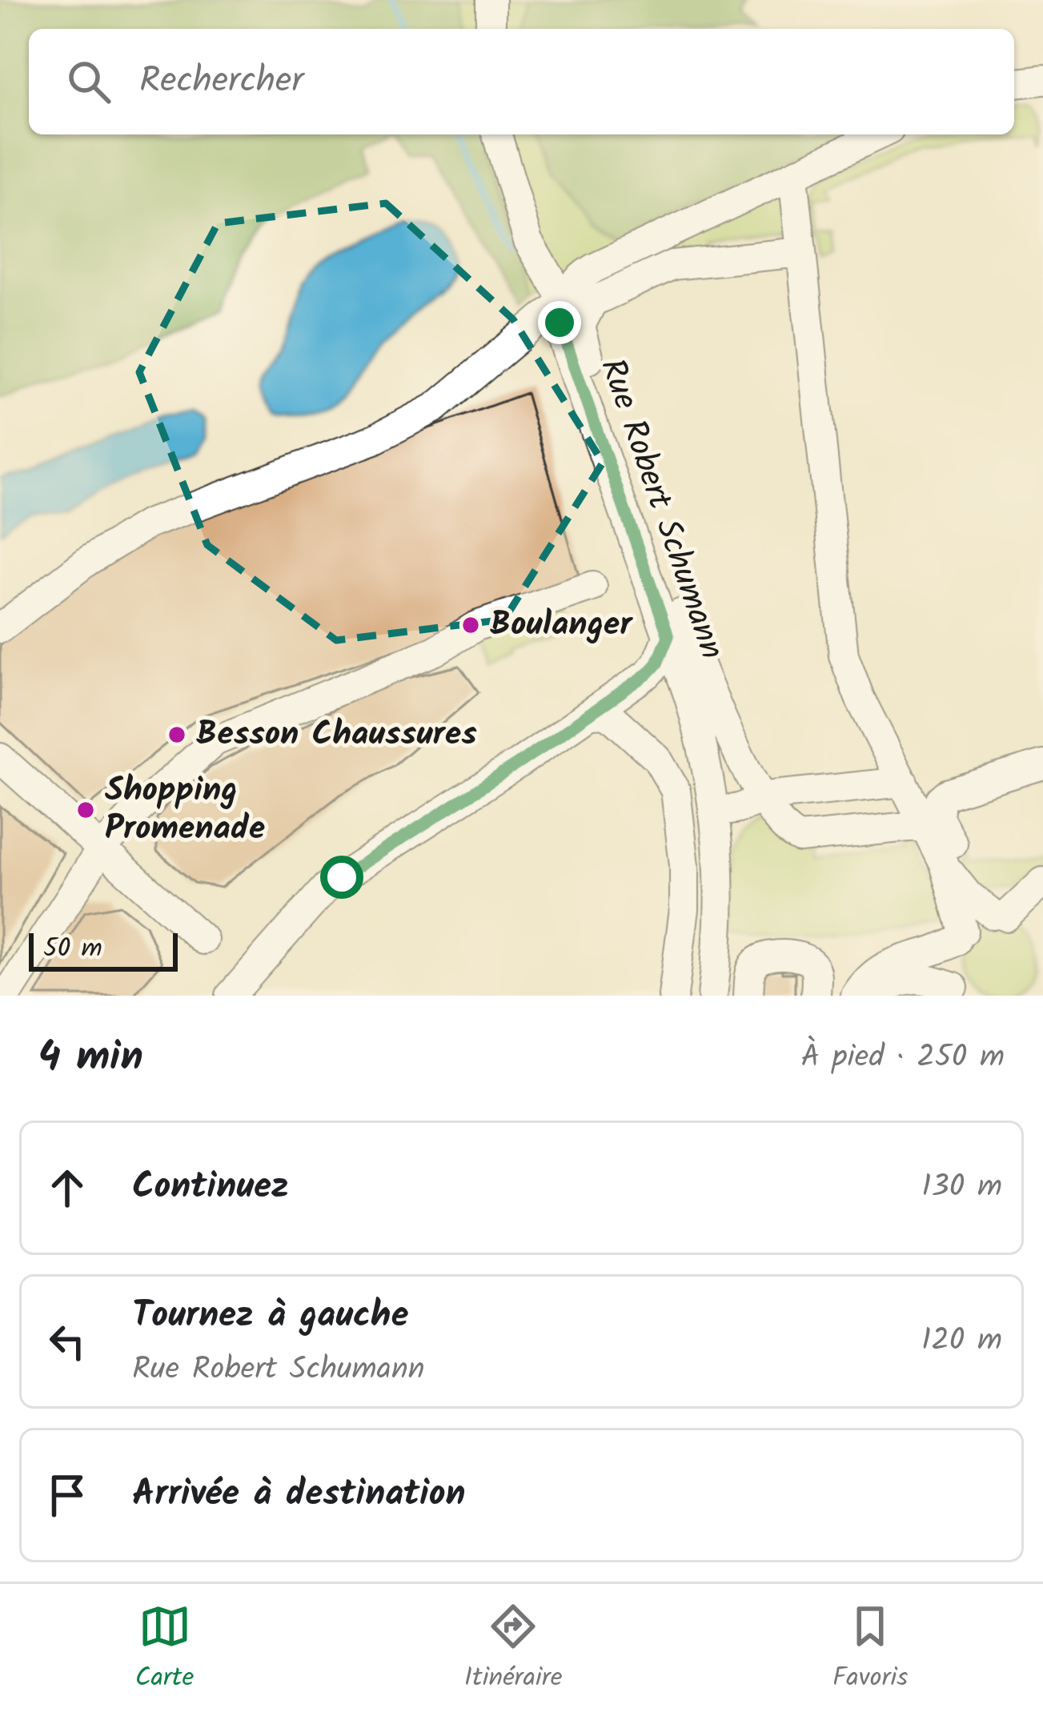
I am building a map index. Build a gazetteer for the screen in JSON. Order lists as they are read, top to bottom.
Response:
{
  "streets": {
    "street": ["Rue Robert Schumann"]
  },
  "places": ["Boulanger", "Besson Chaussures", "Shopping Promenade"],
  "scale_bar": "50 m",
  "page": {
    "search": "Rechercher",
    "scale": "50 m",
    "heading": ["4 min", "À pied · 250 m"],
    "list": [
      ["Continuez", "130 m"],
      ["Tournez à gauche", "Rue Robert Schumann", "120 m"],
      "Arrivée à destination"
    ],
    "nav": ["Carte", "Itinéraire", "Favoris"]
  }
}
